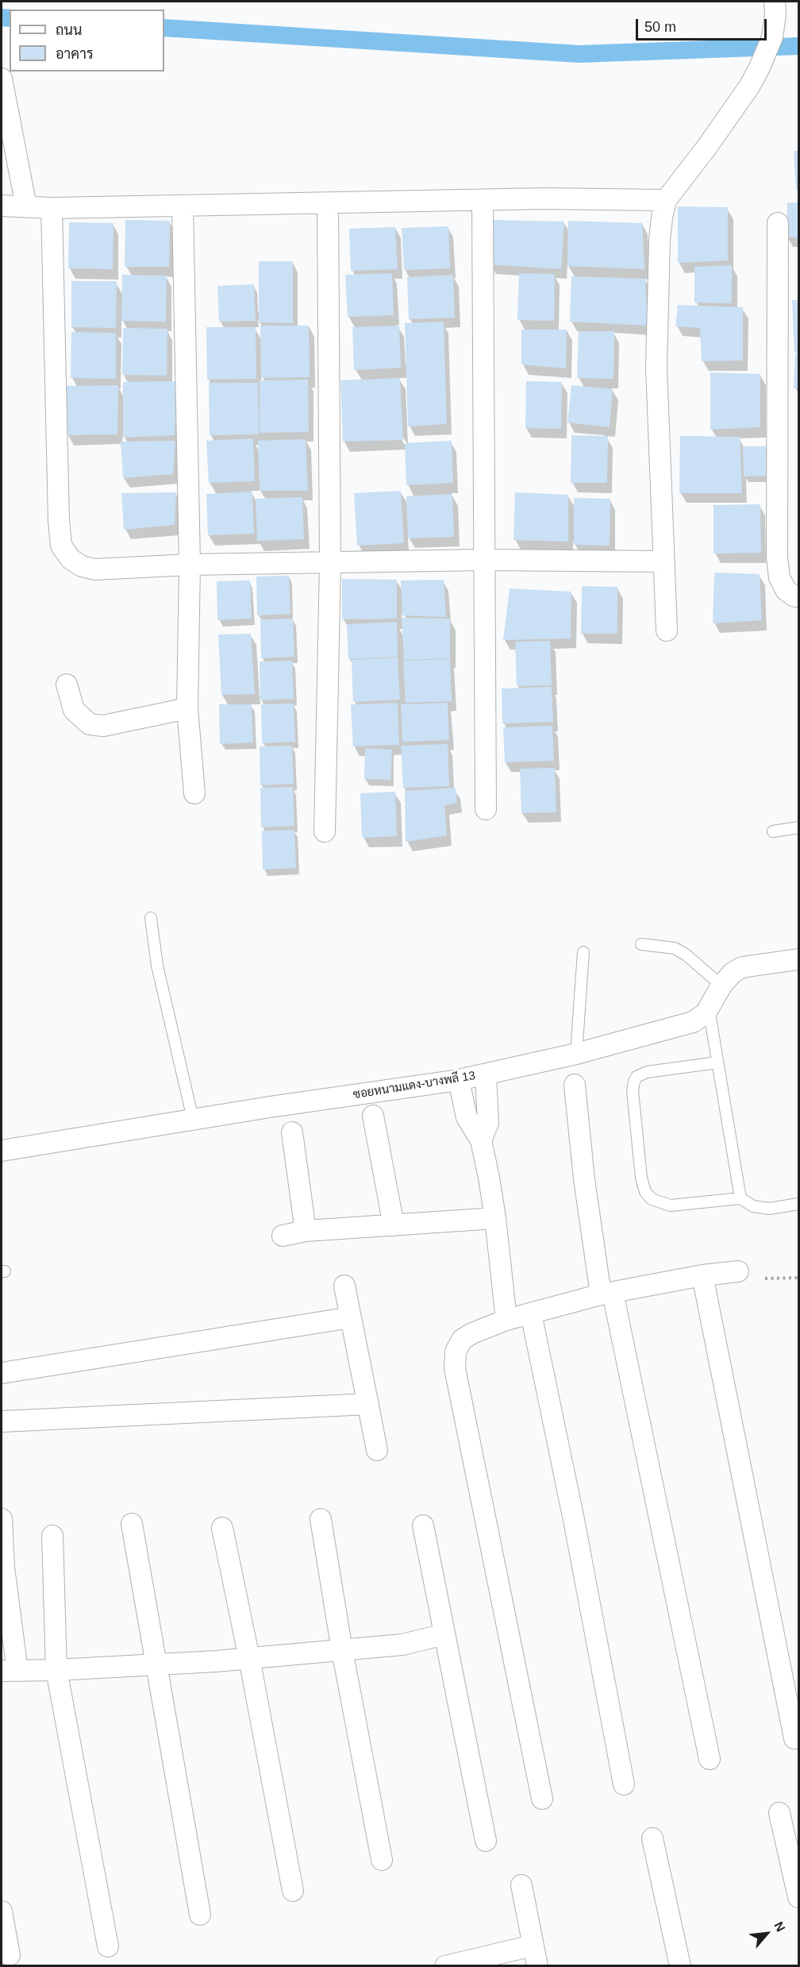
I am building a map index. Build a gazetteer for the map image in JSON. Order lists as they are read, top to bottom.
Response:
{
  "streets": {
    "street": ["ซอยหนามแดง-บางพลี 13"]
  },
  "legend": ["ถนน", "อาคาร"],
  "scale_bar": "50 m",
  "north": "top right"
}
